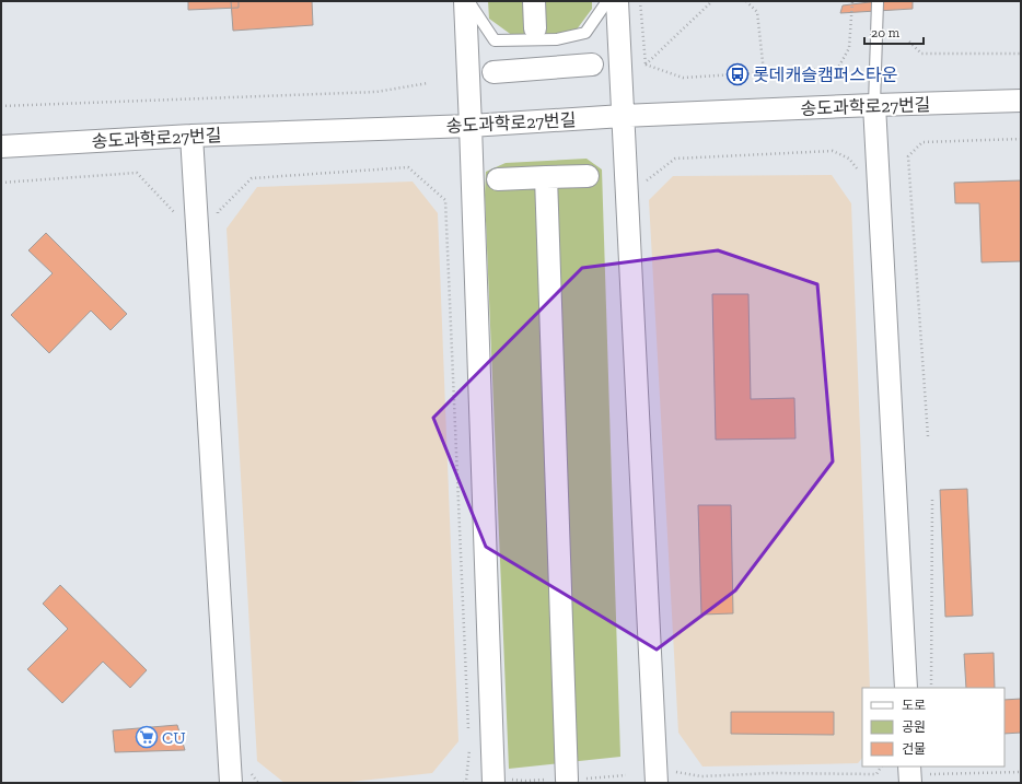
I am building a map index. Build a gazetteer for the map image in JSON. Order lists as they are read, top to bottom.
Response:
{
  "streets": {
    "street": ["송도과학로27번길"]
  },
  "places": {
    "bus stop": ["롯데캐슬캠퍼스타운"],
    "supermarket": ["CU"]
  },
  "legend": ["도로", "공원", "건물"],
  "scale_bar": "20 m"
}
